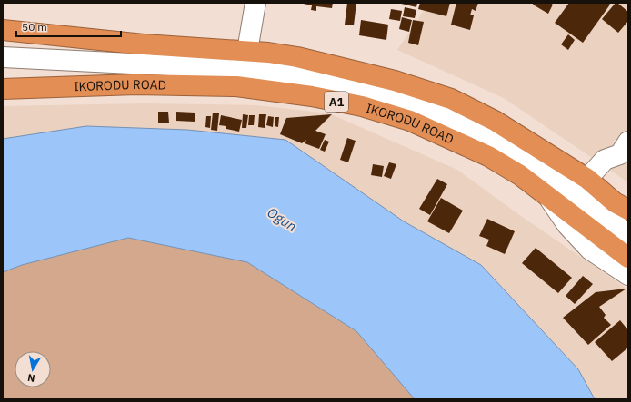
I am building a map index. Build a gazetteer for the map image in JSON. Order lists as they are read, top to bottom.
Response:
{
  "streets": {
    "highway": ["IKORODU ROAD", "A1"]
  },
  "water": ["Ogun"],
  "scale_bar": "50 m",
  "north": "bottom"
}
